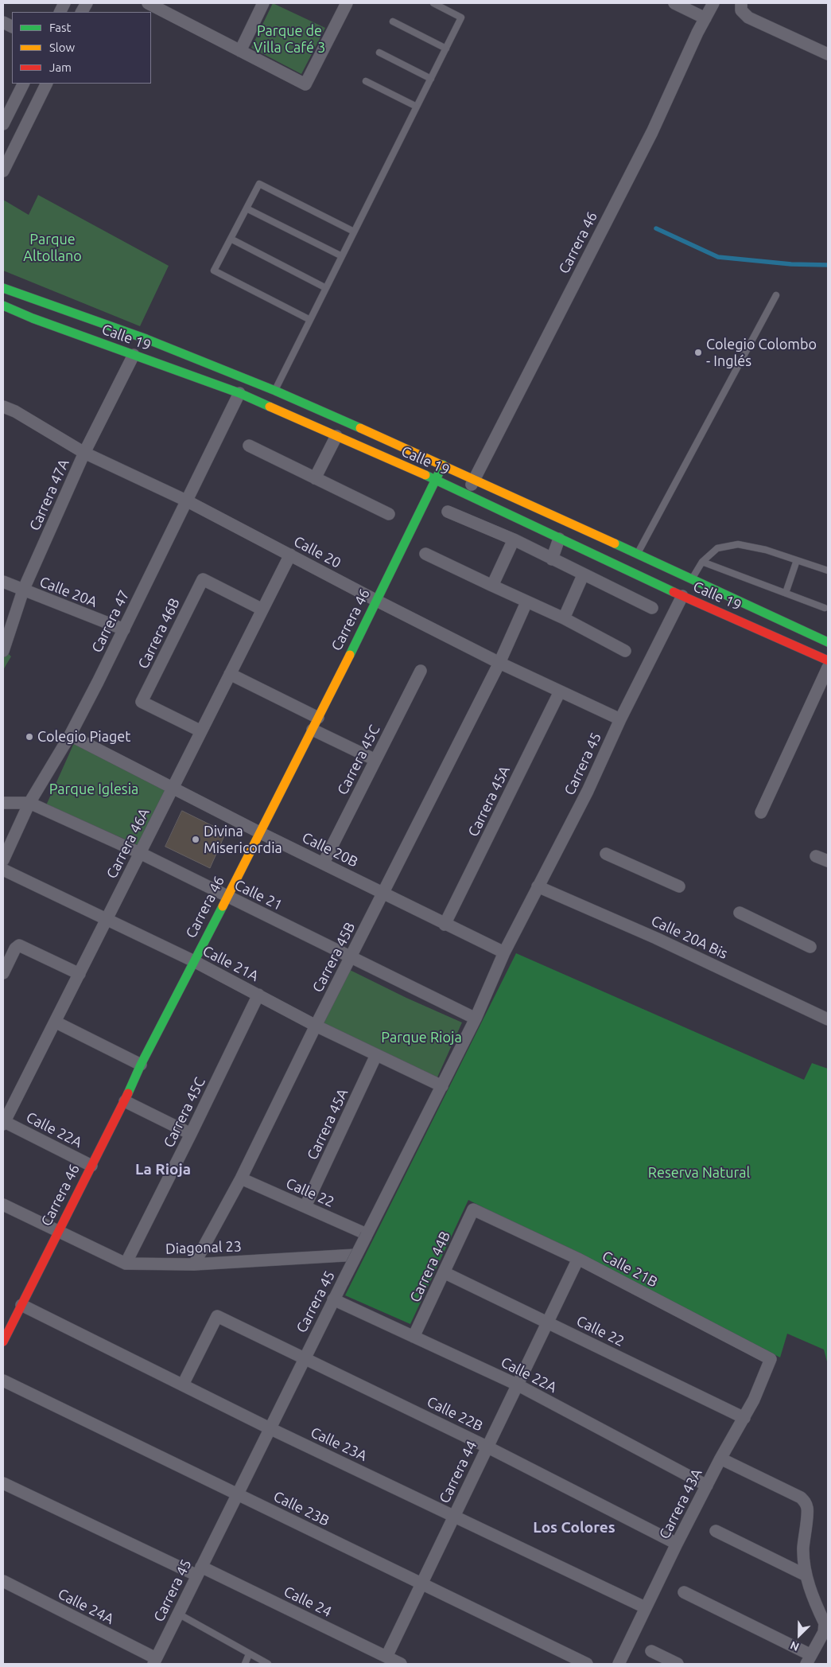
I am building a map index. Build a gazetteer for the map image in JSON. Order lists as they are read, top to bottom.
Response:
{
  "streets": {
    "main road": ["Carrera 46", "Calle 19"],
    "street": [
      "Carrera 47A",
      "Calle 20",
      "Calle 20A",
      "Carrera 47",
      "Carrera 46B",
      "Carrera 45C",
      "Carrera 45",
      "Carrera 45A",
      "Carrera 46A",
      "Calle 20B",
      "Calle 21",
      "Calle 20A Bis",
      "Carrera 45B",
      "Calle 21A",
      "Calle 22A",
      "Calle 22",
      "Diagonal 23",
      "Carrera 44B",
      "Calle 21B",
      "Calle 22B",
      "Calle 23A",
      "Carrera 44",
      "Carrera 43A",
      "Calle 23B",
      "Calle 24",
      "Calle 24A"
    ]
  },
  "crossings": [
    ["Carrera 46", "Calle 19"],
    ["Carrera 46", "Calle 20"],
    ["Carrera 46", "Calle 20B"],
    ["Carrera 46", "Calle 21"],
    ["Carrera 46", "Calle 21A"],
    ["Carrera 46", "Calle 22A"],
    ["Carrera 46", "Diagonal 23"],
    ["Carrera 46", "Calle 23A"],
    ["Calle 19", "Carrera 47A"],
    ["Calle 19", "Carrera 47"],
    ["Calle 19", "Carrera 45"],
    ["Carrera 47A", "Calle 20"],
    ["Carrera 47A", "Calle 20A"],
    ["Calle 20", "Carrera 47"],
    ["Calle 20", "Carrera 45"],
    ["Calle 20", "Carrera 45A"],
    ["Calle 20", "Carrera 46A"],
    ["Calle 20", "Carrera 45B"],
    ["Calle 20A", "Carrera 47"],
    ["Carrera 47", "Calle 20B"],
    ["Carrera 47", "Calle 21"],
    ["Carrera 46B", "Carrera 46A"],
    ["Carrera 45C", "Calle 20B"],
    ["Carrera 45C", "Calle 21A"],
    ["Carrera 45C", "Diagonal 23"],
    ["Carrera 45", "Calle 20B"],
    ["Carrera 45", "Calle 21"],
    ["Carrera 45", "Calle 20A Bis"],
    ["Carrera 45", "Calle 21A"],
    ["Carrera 45", "Calle 22A"],
    ["Carrera 45", "Calle 22"],
    ["Carrera 45", "Calle 22B"],
    ["Carrera 45", "Calle 23A"],
    ["Carrera 45", "Calle 23B"],
    ["Carrera 45", "Calle 24"],
    ["Carrera 45", "Calle 24A"],
    ["Carrera 45A", "Calle 20B"],
    ["Carrera 45A", "Calle 21A"],
    ["Carrera 45A", "Calle 22"],
    ["Carrera 46A", "Calle 20B"],
    ["Carrera 46A", "Calle 21"],
    ["Carrera 46A", "Calle 21A"],
    ["Carrera 46A", "Calle 22A"],
    ["Calle 20B", "Carrera 45B"],
    ["Calle 21", "Carrera 45B"],
    ["Carrera 45B", "Calle 21A"],
    ["Carrera 45B", "Calle 22"],
    ["Carrera 45B", "Diagonal 23"],
    ["Calle 22A", "Carrera 44B"],
    ["Calle 22A", "Carrera 44"],
    ["Calle 22A", "Carrera 43A"],
    ["Calle 22", "Carrera 44B"],
    ["Calle 22", "Carrera 44"],
    ["Calle 22", "Carrera 43A"],
    ["Carrera 44B", "Calle 21B"],
    ["Calle 21B", "Carrera 44"],
    ["Calle 21B", "Carrera 43A"],
    ["Calle 22B", "Calle 23A"],
    ["Calle 22B", "Carrera 44"],
    ["Calle 22B", "Carrera 43A"],
    ["Calle 23A", "Carrera 44"],
    ["Calle 23A", "Carrera 43A"],
    ["Carrera 44", "Calle 23B"],
    ["Carrera 44", "Calle 24"]
  ],
  "districts": ["La Rioja", "Los Colores"],
  "parks": [
    "Parque de Villa Café 3",
    "Parque Altollano",
    "Parque Iglesia",
    "Parque Rioja",
    "Reserva Natural"
  ],
  "places": ["Colegio Colombo - Inglés", "Colegio Piaget", "Divina Misericordia"],
  "legend": ["Fast", "Slow", "Jam"],
  "north": "bottom left"
}
